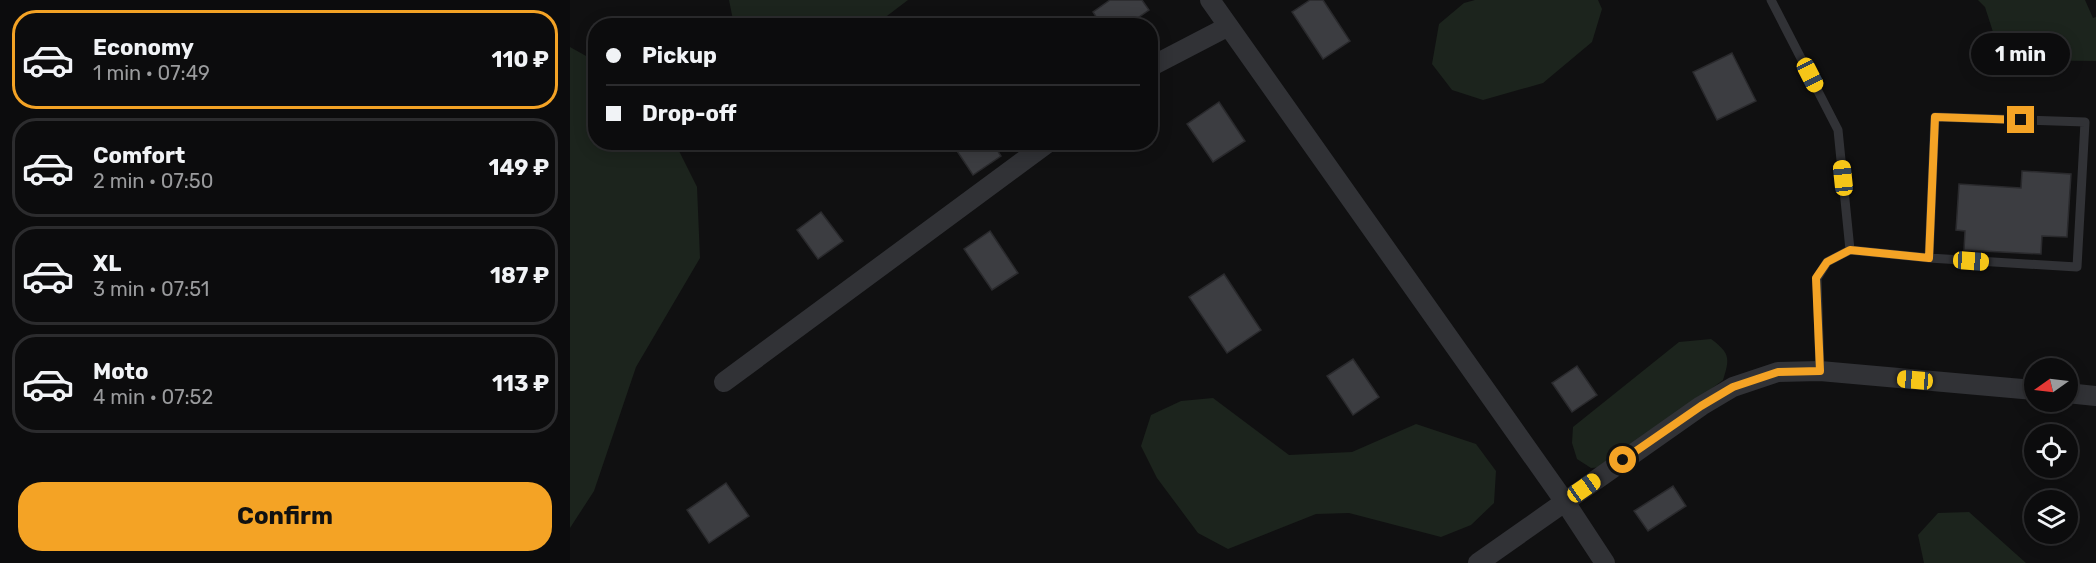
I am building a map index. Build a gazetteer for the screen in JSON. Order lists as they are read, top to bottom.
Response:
{
  "north": "left",
  "page": {
    "list": [
      {
        "name": "Economy",
        "note": "1 min · 07:49",
        "value": "110 ₽"
      },
      {
        "name": "Comfort",
        "note": "2 min · 07:50",
        "value": "149 ₽"
      },
      {
        "name": "XL",
        "note": "3 min · 07:51",
        "value": "187 ₽"
      },
      {
        "name": "Moto",
        "note": "4 min · 07:52",
        "value": "113 ₽"
      }
    ],
    "banner": ["Pickup", "Drop-off"],
    "bubble": "1 min",
    "buttons": "Confirm"
  }
}
